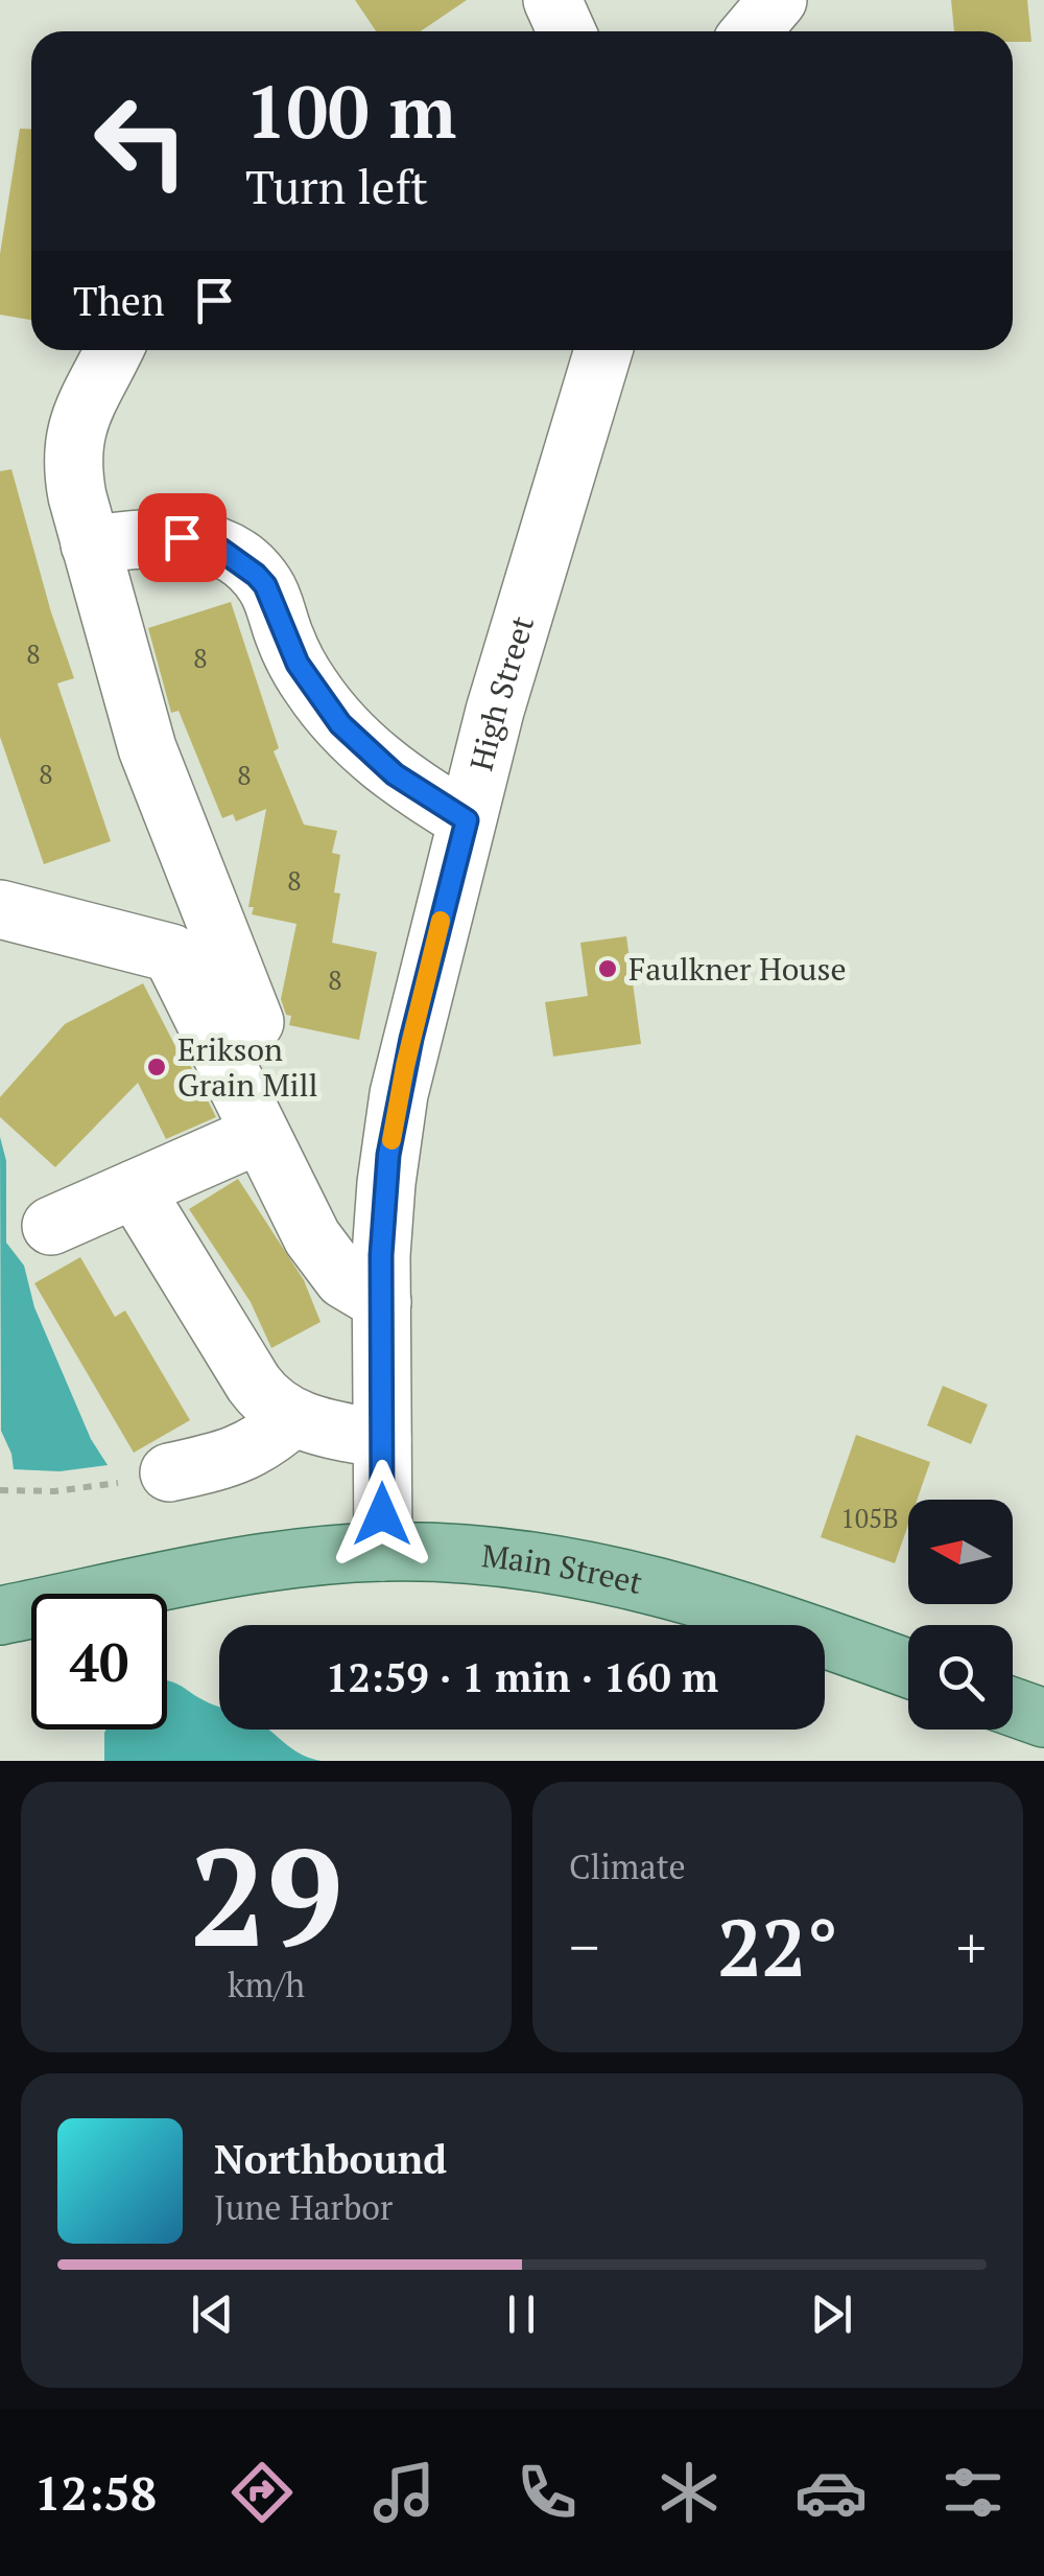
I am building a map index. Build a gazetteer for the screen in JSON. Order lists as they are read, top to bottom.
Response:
{
  "streets": {
    "main road": ["Main Street"],
    "street": ["High Street"]
  },
  "crossings": [
    ["High Street", "Main Street"]
  ],
  "places": ["Faulkner House", "Erikson Grain Mill"],
  "house_numbers": [
    "8",
    "8",
    "8",
    "8",
    "8",
    "8",
    "105B"
  ],
  "north": "left",
  "page": {
    "turn": ["100 m", "Turn left"],
    "then": "Then",
    "limit": "40",
    "trip": "12:59 · 1 min · 160 m",
    "tile": [
      ["29", "km/h"],
      "Climate"
    ],
    "heat": ["−", "22°", "+"],
    "song": ["Northbound", "June Harbor"],
    "tabs": "12:58"
  }
}
